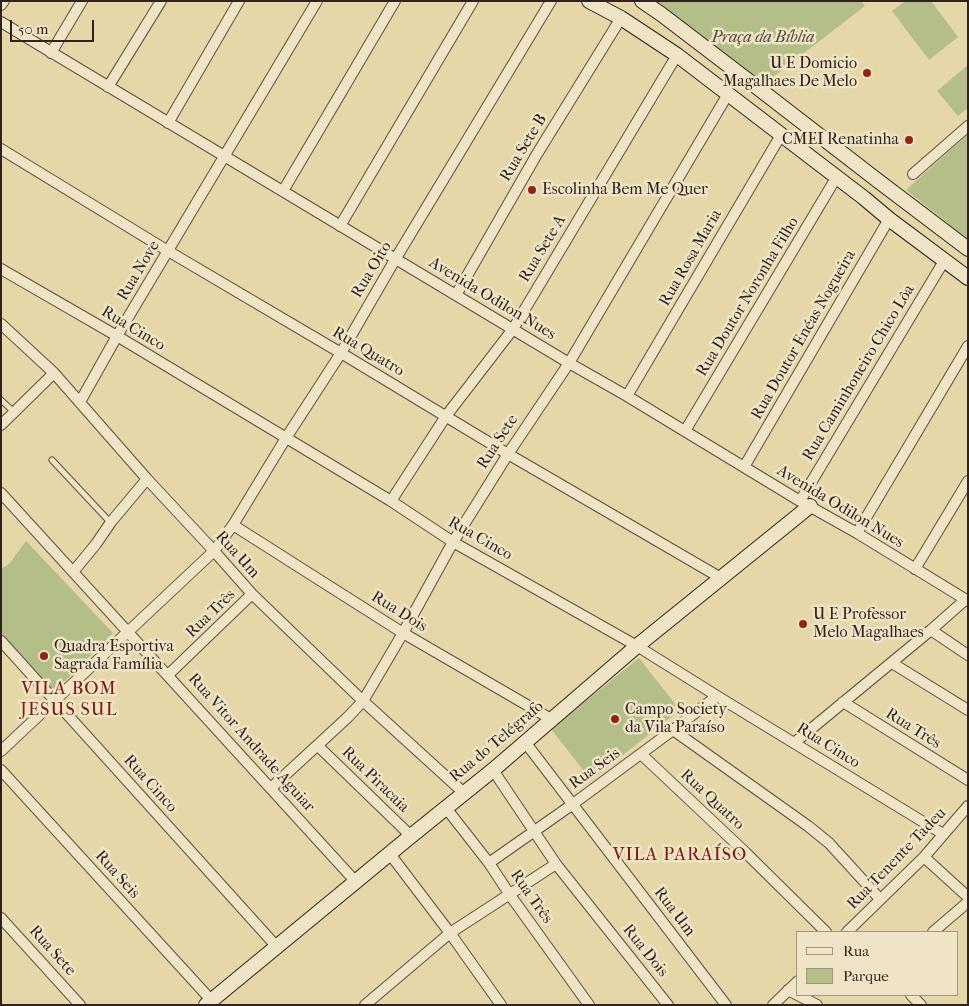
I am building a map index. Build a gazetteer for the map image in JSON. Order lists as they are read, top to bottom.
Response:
{
  "streets": {
    "street": [
      "Rua Sete B",
      "Rua Sete A",
      "Rua Rosa Maria",
      "Rua Oito",
      "Rua Nove",
      "Rua Doutor Noronha Filho",
      "Avenida Odilon Nues",
      "Rua Cinco",
      "Rua Doutor Enéas Nogueira",
      "Rua Quatro",
      "Rua Caminhoneiro Chico Lôa",
      "Rua Sete",
      "Rua Um",
      "Rua Dois",
      "Rua Três",
      "Rua do Telégrafo",
      "Rua Vitor Andrade Aguiar",
      "Rua Seis",
      "Rua Piracaia",
      "Rua Tenente Tadeu"
    ]
  },
  "crossings": [
    ["Rua Sete B", "Avenida Odilon Nues"],
    ["Rua Sete A", "Avenida Odilon Nues"],
    ["Rua Sete A", "Rua Cinco"],
    ["Rua Sete A", "Rua Quatro"],
    ["Rua Rosa Maria", "Avenida Odilon Nues"],
    ["Rua Oito", "Avenida Odilon Nues"],
    ["Rua Oito", "Rua Cinco"],
    ["Rua Oito", "Rua Quatro"],
    ["Rua Oito", "Rua Um"],
    ["Rua Oito", "Rua Dois"],
    ["Rua Nove", "Avenida Odilon Nues"],
    ["Rua Nove", "Rua Cinco"],
    ["Rua Nove", "Rua Quatro"],
    ["Rua Nove", "Rua Um"],
    ["Rua Doutor Noronha Filho", "Avenida Odilon Nues"],
    ["Avenida Odilon Nues", "Rua Doutor Enéas Nogueira"],
    ["Avenida Odilon Nues", "Rua Caminhoneiro Chico Lôa"],
    ["Avenida Odilon Nues", "Rua Sete"],
    ["Avenida Odilon Nues", "Rua do Telégrafo"],
    ["Rua Cinco", "Rua Sete"],
    ["Rua Cinco", "Rua do Telégrafo"],
    ["Rua Cinco", "Rua Seis"],
    ["Rua Cinco", "Rua Tenente Tadeu"],
    ["Rua Quatro", "Rua Sete"],
    ["Rua Quatro", "Rua do Telégrafo"],
    ["Rua Quatro", "Rua Seis"],
    ["Rua Caminhoneiro Chico Lôa", "Rua do Telégrafo"],
    ["Rua Sete", "Rua Um"],
    ["Rua Sete", "Rua Dois"],
    ["Rua Sete", "Rua Vitor Andrade Aguiar"],
    ["Rua Sete", "Rua Piracaia"],
    ["Rua Um", "Rua Três"],
    ["Rua Um", "Rua do Telégrafo"],
    ["Rua Um", "Rua Seis"],
    ["Rua Dois", "Rua do Telégrafo"],
    ["Rua Dois", "Rua Seis"],
    ["Rua Três", "Rua do Telégrafo"],
    ["Rua Três", "Rua Vitor Andrade Aguiar"],
    ["Rua Três", "Rua Seis"],
    ["Rua do Telégrafo", "Rua Vitor Andrade Aguiar"],
    ["Rua do Telégrafo", "Rua Seis"],
    ["Rua do Telégrafo", "Rua Piracaia"]
  ],
  "districts": ["VILA BOM JESUS SUL", "VILA PARAÍSO"],
  "parks": ["Praça da Bíblia"],
  "places": [
    "U E Domicio Magalhaes De Melo",
    "CMEI Renatinha",
    "Escolinha Bem Me Quer",
    "U E Professor Melo Magalhaes",
    "Quadra Esportiva Sagrada Família",
    "Campo Society da Vila Paraíso"
  ],
  "legend": ["Rua", "Parque"],
  "scale_bar": "50 m"
}
